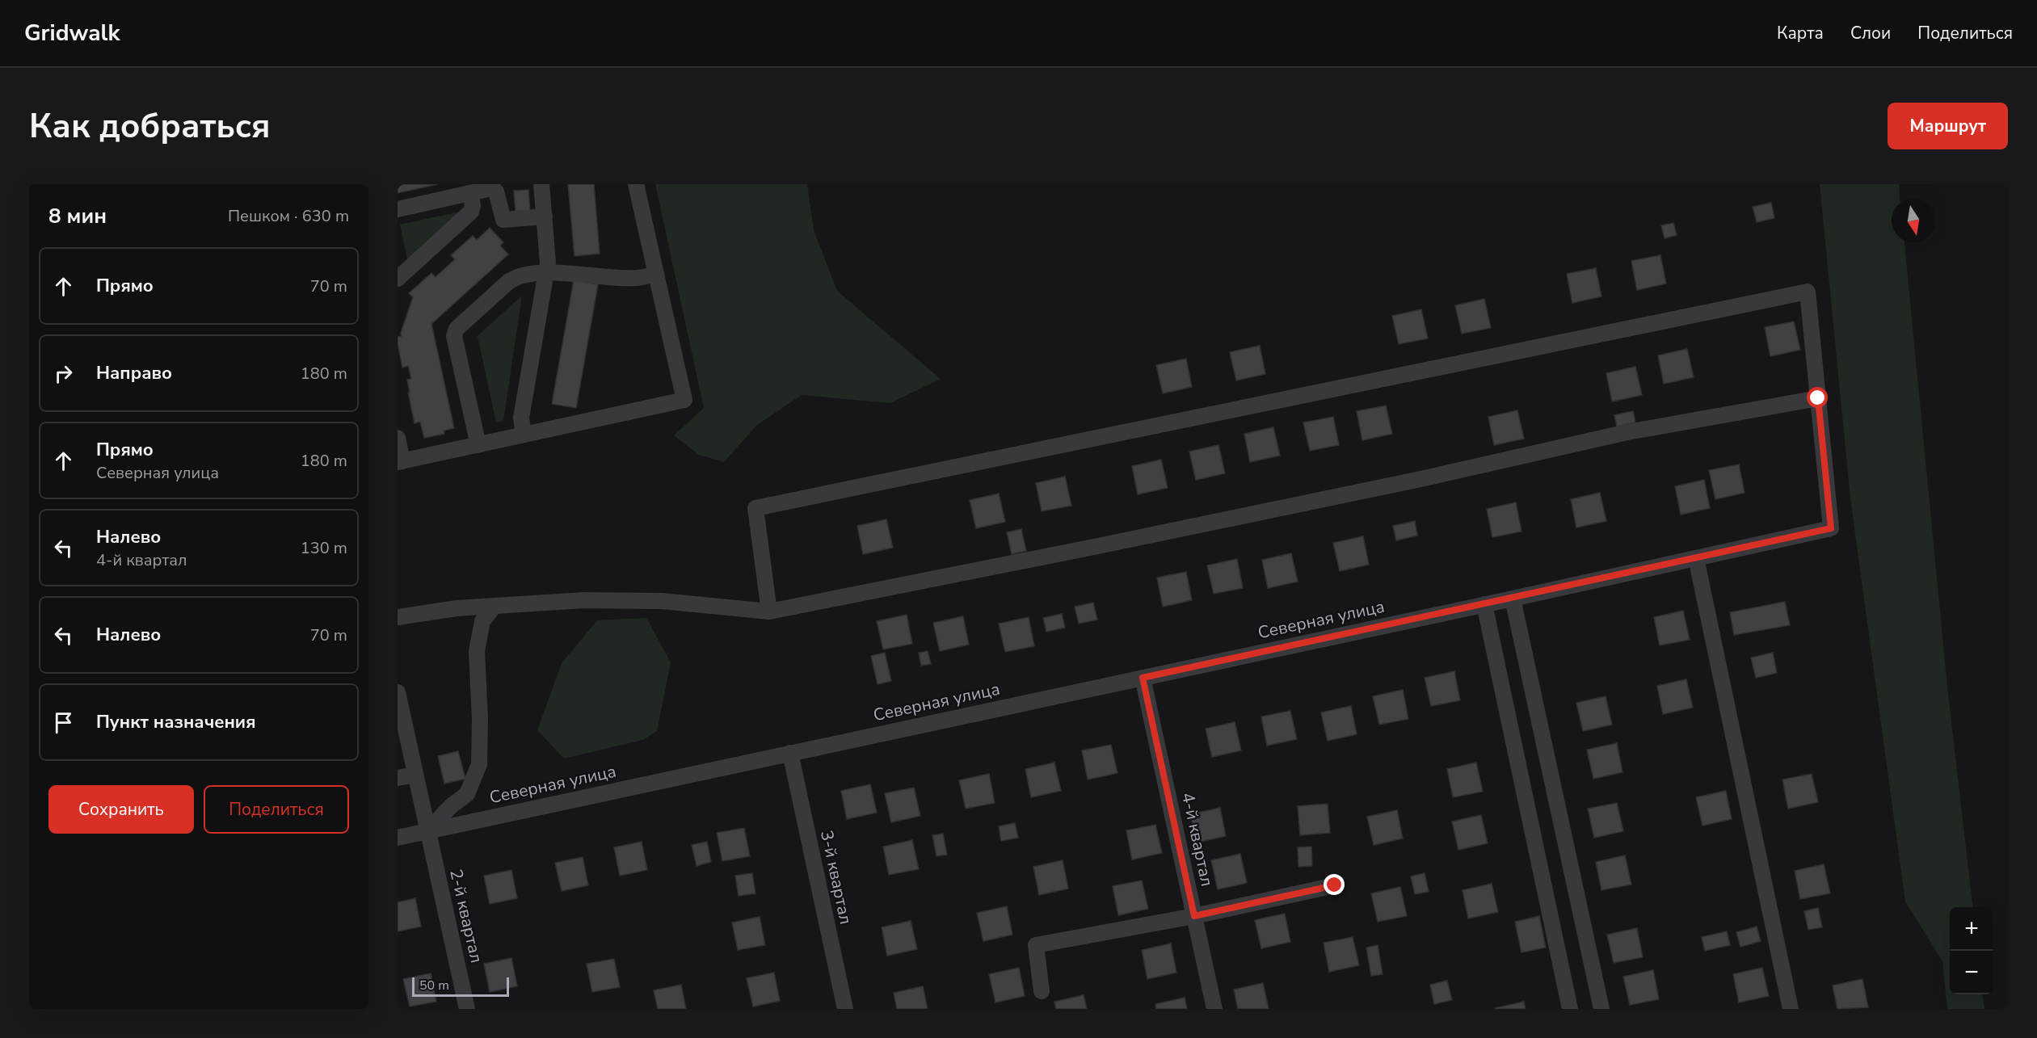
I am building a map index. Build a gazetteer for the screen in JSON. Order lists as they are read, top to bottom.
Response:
{
  "streets": {
    "street": [
      "Северная улица",
      "4-й квартал",
      "3-й квартал",
      "2-й квартал"
    ]
  },
  "crossings": [
    ["Северная улица", "4-й квартал"],
    ["Северная улица", "3-й квартал"],
    ["Северная улица", "2-й квартал"]
  ],
  "scale_bar": "50 m",
  "north": "bottom",
  "page": {
    "header": "Gridwalk",
    "nav": ["Карта", "Слои", "Поделиться"],
    "buttons": [
      "Маршрут",
      ["Сохранить", "Поделиться"]
    ],
    "title": "Как добраться",
    "heading": ["8 мин", "Пешком · 630 m"],
    "list": [
      ["Прямо", "70 m"],
      ["Направо", "180 m"],
      ["Прямо", "Северная улица", "180 m"],
      ["Налево", "4-й квартал", "130 m"],
      ["Налево", "70 m"],
      "Пункт назначения"
    ],
    "map_buttons": ["+", "−"],
    "scale": "50 m"
  }
}
